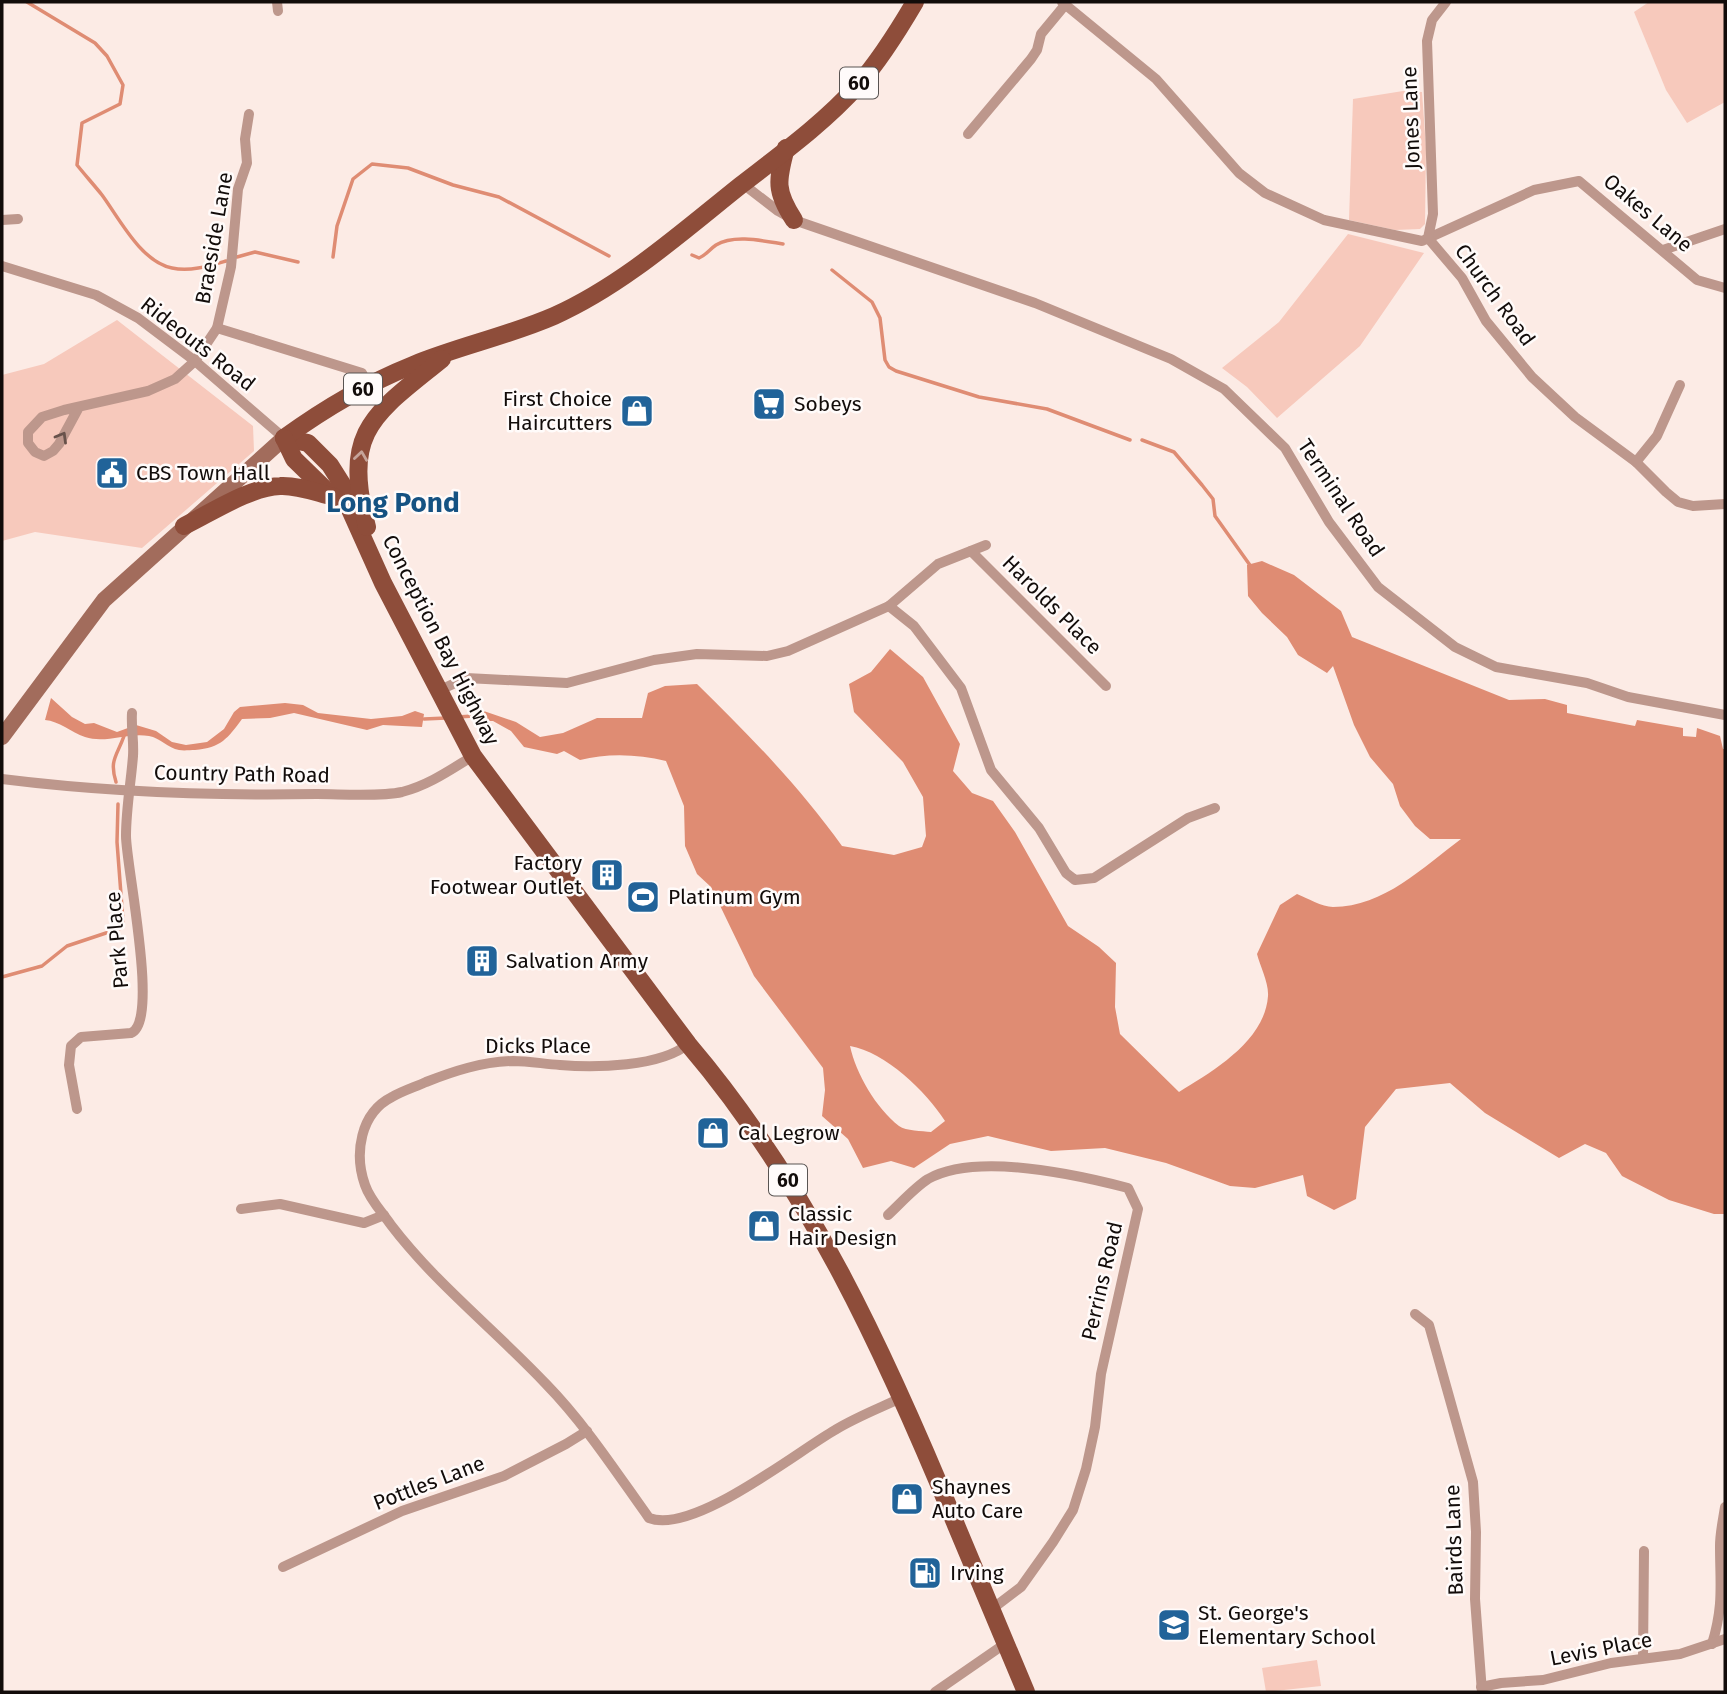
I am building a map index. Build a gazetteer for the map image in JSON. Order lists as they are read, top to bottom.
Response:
{
  "streets": {
    "main road": ["60", "Conception Bay Highway"],
    "street": [
      "Jones Lane",
      "Oakes Lane",
      "Braeside Lane",
      "Church Road",
      "Rideouts Road",
      "Terminal Road",
      "Harolds Place",
      "Country Path Road",
      "Park Place",
      "Dicks Place",
      "Perrins Road",
      "Pottles Lane",
      "Bairds Lane",
      "Levis Place"
    ]
  },
  "crossings": [
    ["60", "Rideouts Road"],
    ["60", "Terminal Road"],
    ["60", "Conception Bay Highway"],
    ["Jones Lane", "Oakes Lane"],
    ["Jones Lane", "Church Road"],
    ["Oakes Lane", "Church Road"],
    ["Braeside Lane", "Rideouts Road"],
    ["Rideouts Road", "Conception Bay Highway"],
    ["Conception Bay Highway", "Country Path Road"],
    ["Conception Bay Highway", "Dicks Place"],
    ["Conception Bay Highway", "Perrins Road"],
    ["Country Path Road", "Park Place"],
    ["Dicks Place", "Pottles Lane"],
    ["Bairds Lane", "Levis Place"]
  ],
  "districts": ["Long Pond"],
  "places": {
    "supermarket": ["Sobeys"],
    "shop": [
      "First Choice Haircutters",
      "Cal Legrow",
      "Classic Hair Design",
      "Shaynes Auto Care"
    ],
    "public building": ["CBS Town Hall"],
    "building": ["Factory Footwear Outlet", "Salvation Army"],
    "sports": ["Platinum Gym"],
    "fuel station": ["Irving"],
    "school or university": ["St. George's Elementary School"]
  }
}
